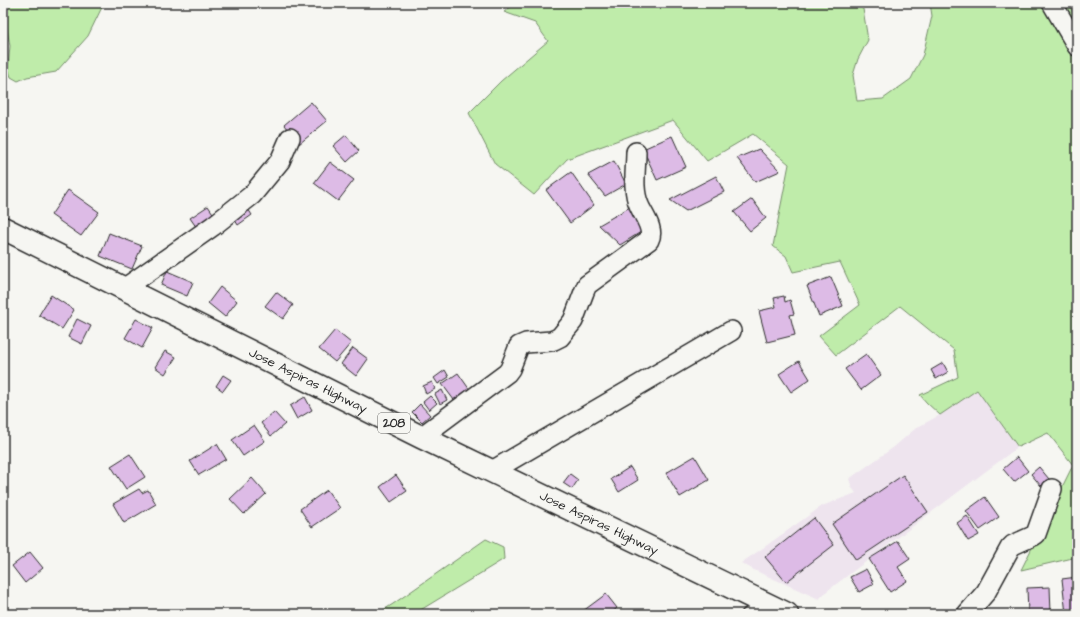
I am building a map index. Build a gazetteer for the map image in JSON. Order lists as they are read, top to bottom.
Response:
{
  "streets": {
    "main road": ["Jose Aspiras Highway", "208"]
  }
}
